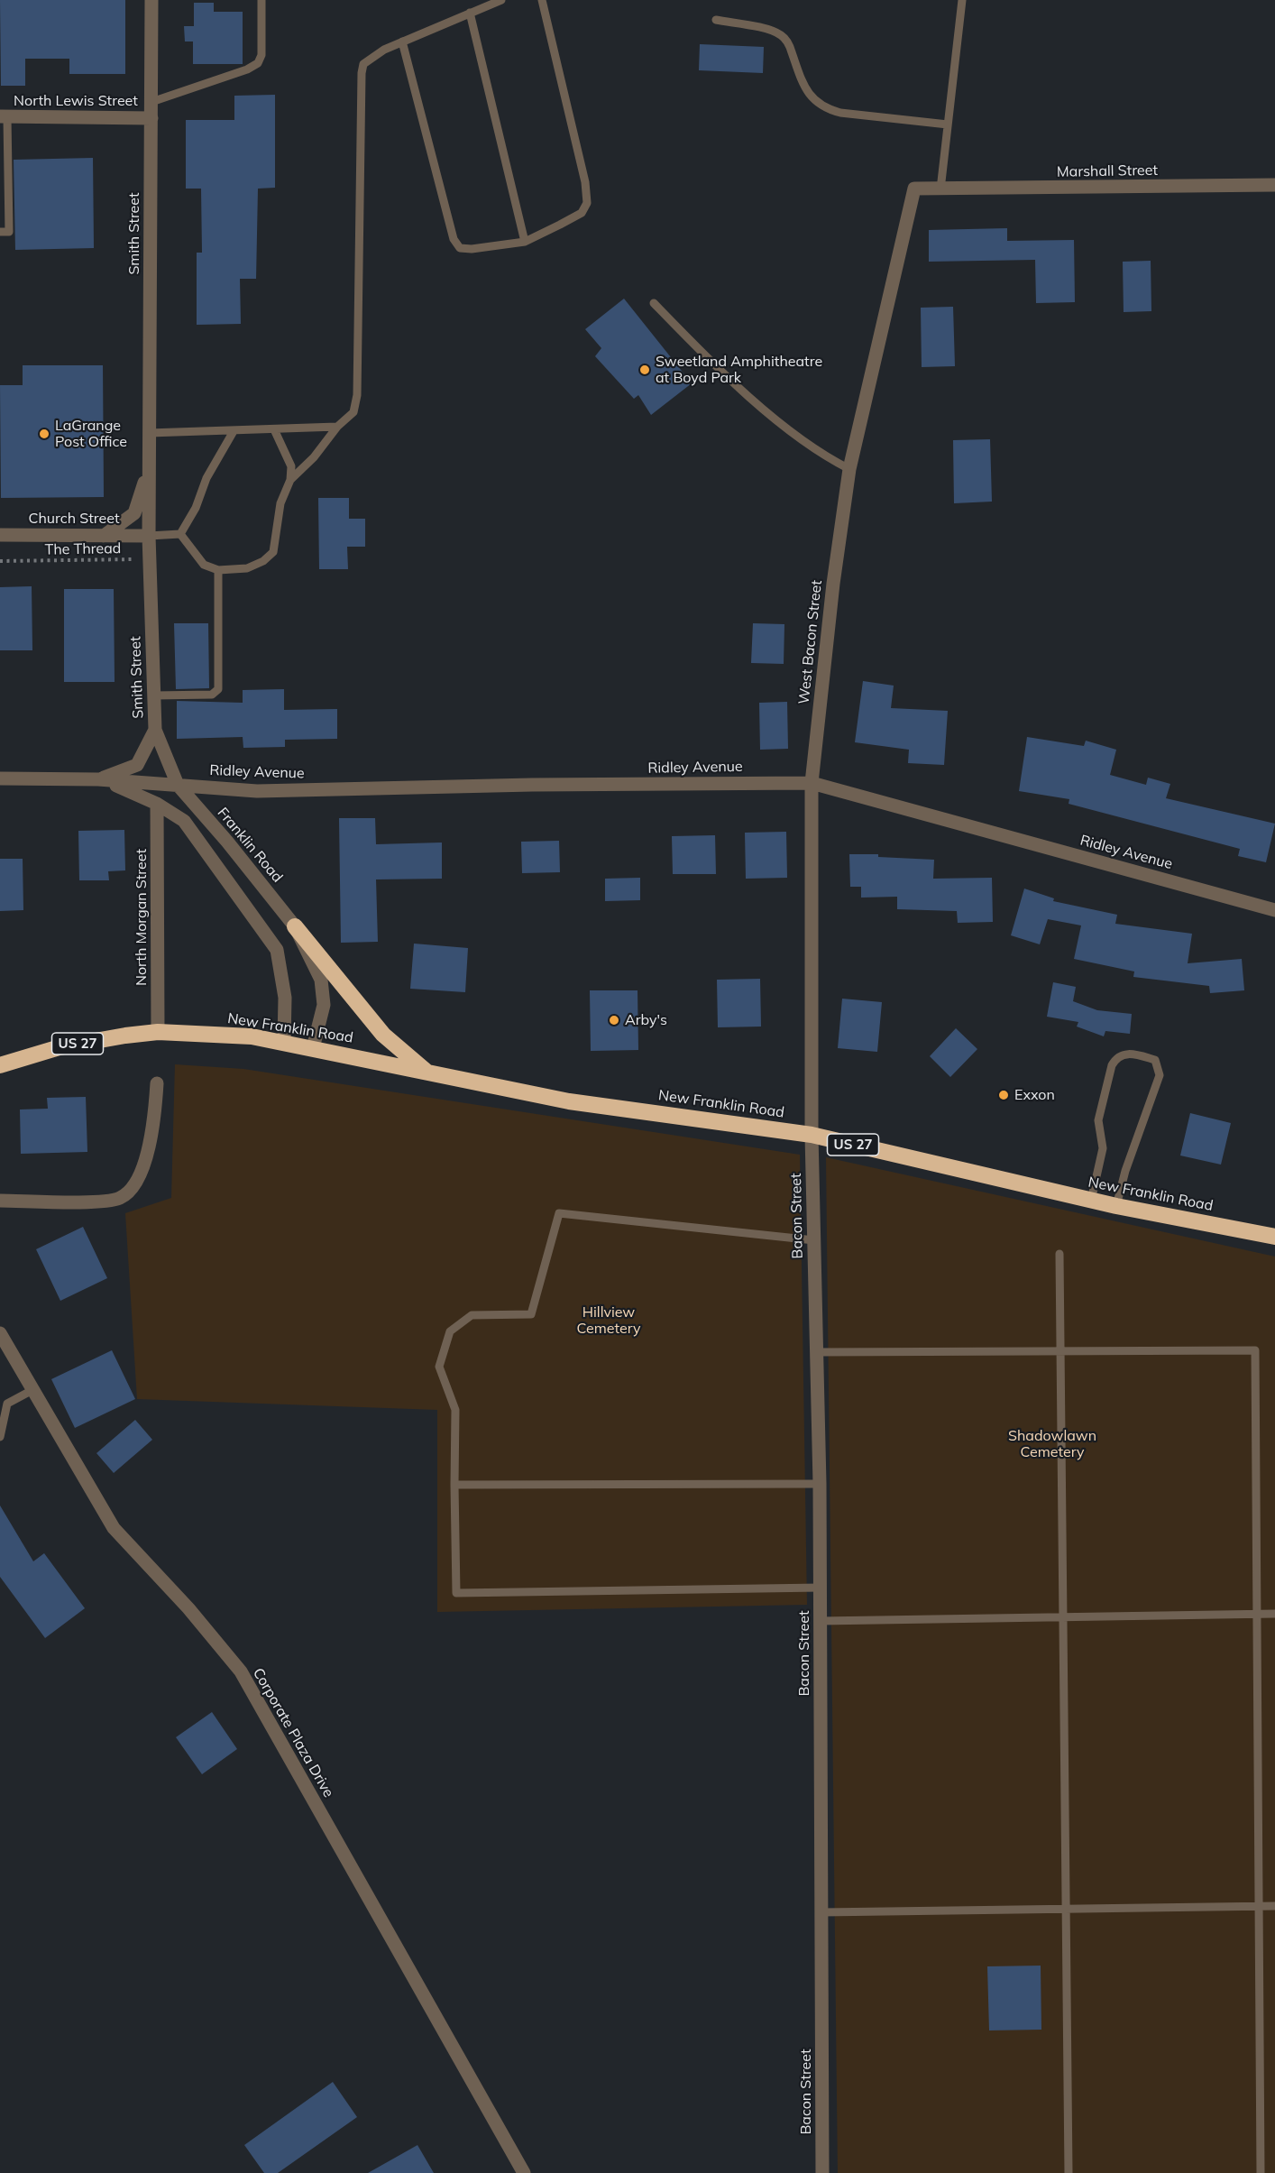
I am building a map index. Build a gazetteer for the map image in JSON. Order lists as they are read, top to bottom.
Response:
{
  "streets": {
    "highway": ["New Franklin Road", "US 27"],
    "street": [
      "North Lewis Street",
      "Marshall Street",
      "Smith Street",
      "Church Street",
      "West Bacon Street",
      "Ridley Avenue",
      "Franklin Road",
      "North Morgan Street",
      "Bacon Street",
      "Corporate Plaza Drive"
    ],
    "path": ["The Thread"]
  },
  "crossings": [
    ["North Lewis Street", "Smith Street"],
    ["Marshall Street", "West Bacon Street"],
    ["Smith Street", "Church Street"],
    ["Smith Street", "The Thread"],
    ["Smith Street", "Ridley Avenue"],
    ["Smith Street", "Franklin Road"],
    ["West Bacon Street", "Ridley Avenue"],
    ["West Bacon Street", "New Franklin Road"],
    ["West Bacon Street", "Bacon Street"],
    ["Ridley Avenue", "Franklin Road"],
    ["Ridley Avenue", "North Morgan Street"],
    ["Franklin Road", "New Franklin Road"],
    ["North Morgan Street", "New Franklin Road"],
    ["North Morgan Street", "US 27"],
    ["New Franklin Road", "US 27"],
    ["New Franklin Road", "Bacon Street"]
  ],
  "parks": ["Hillview Cemetery", "Shadowlawn Cemetery"],
  "places": [
    "Sweetland Amphitheatre at Boyd Park",
    "LaGrange Post Office",
    "Arby's",
    "Exxon"
  ]
}
